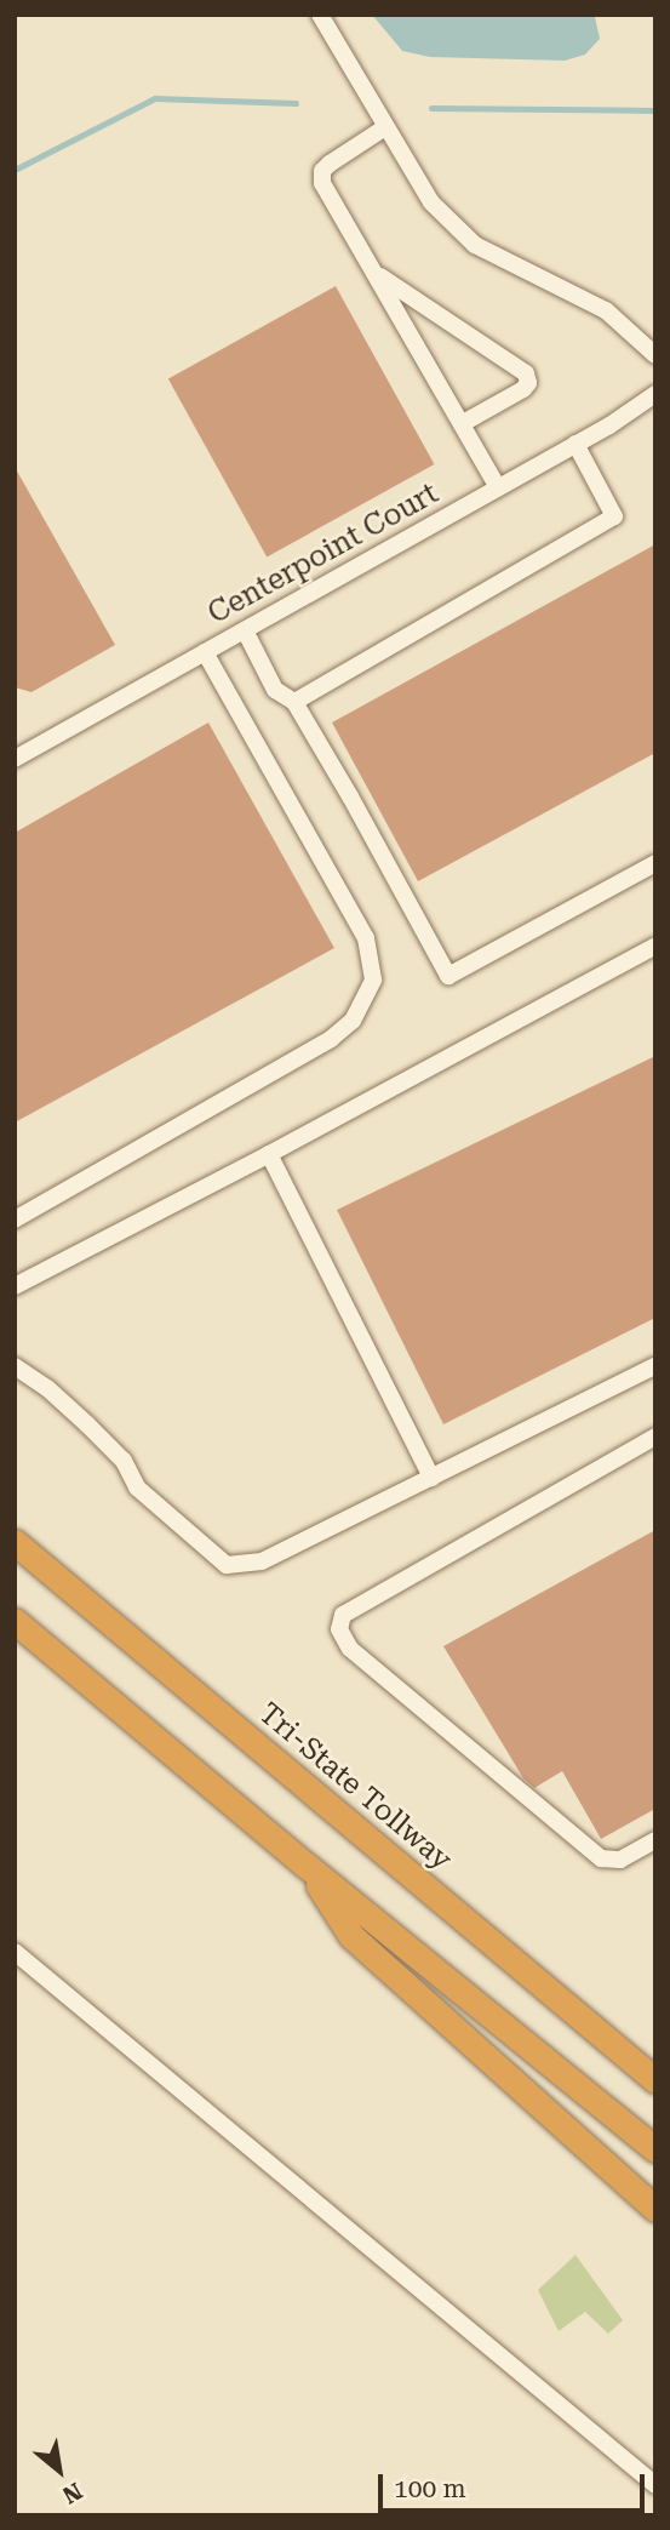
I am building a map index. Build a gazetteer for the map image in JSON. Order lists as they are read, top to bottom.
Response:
{
  "streets": {
    "highway": ["Tri-State Tollway"],
    "street": ["Centerpoint Court"]
  },
  "scale_bar": "100 m",
  "north": "bottom right"
}
